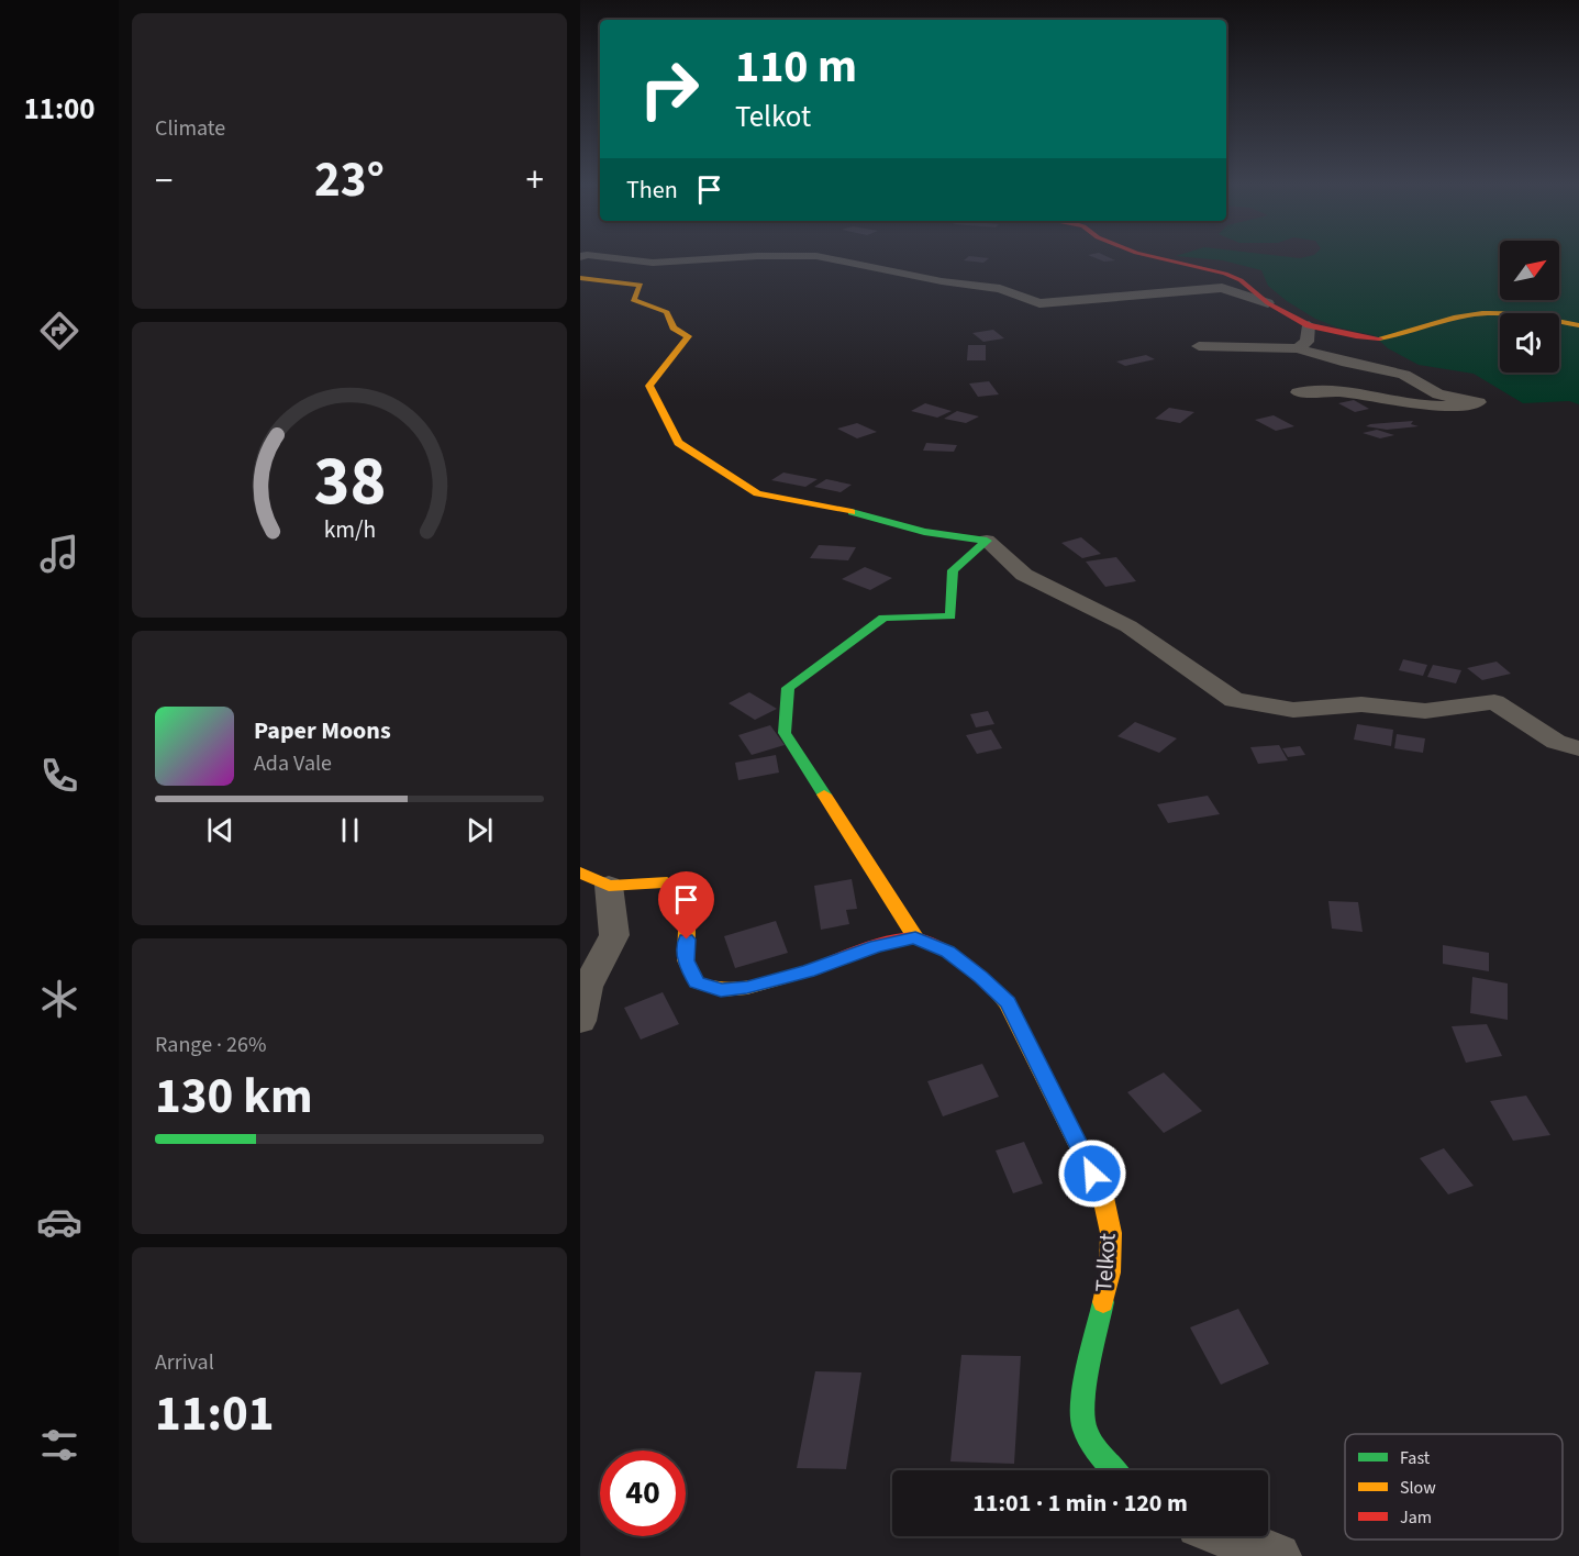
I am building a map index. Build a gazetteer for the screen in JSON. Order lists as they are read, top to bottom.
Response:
{
  "streets": {
    "street": ["Telkot"]
  },
  "legend": ["Fast", "Slow", "Jam"],
  "north": "top right",
  "page": {
    "tabs": "11:00",
    "tile": [
      "Climate",
      ["Range · 26%", "130 km"],
      ["Arrival", "11:01"]
    ],
    "turn": ["110 m", "Telkot"],
    "heat": ["−", "23°", "+"],
    "then": "Then",
    "song": ["Paper Moons", "Ada Vale"],
    "limit": "40",
    "trip": "11:01 · 1 min · 120 m",
    "gauge": ["38", "km/h"]
  }
}
